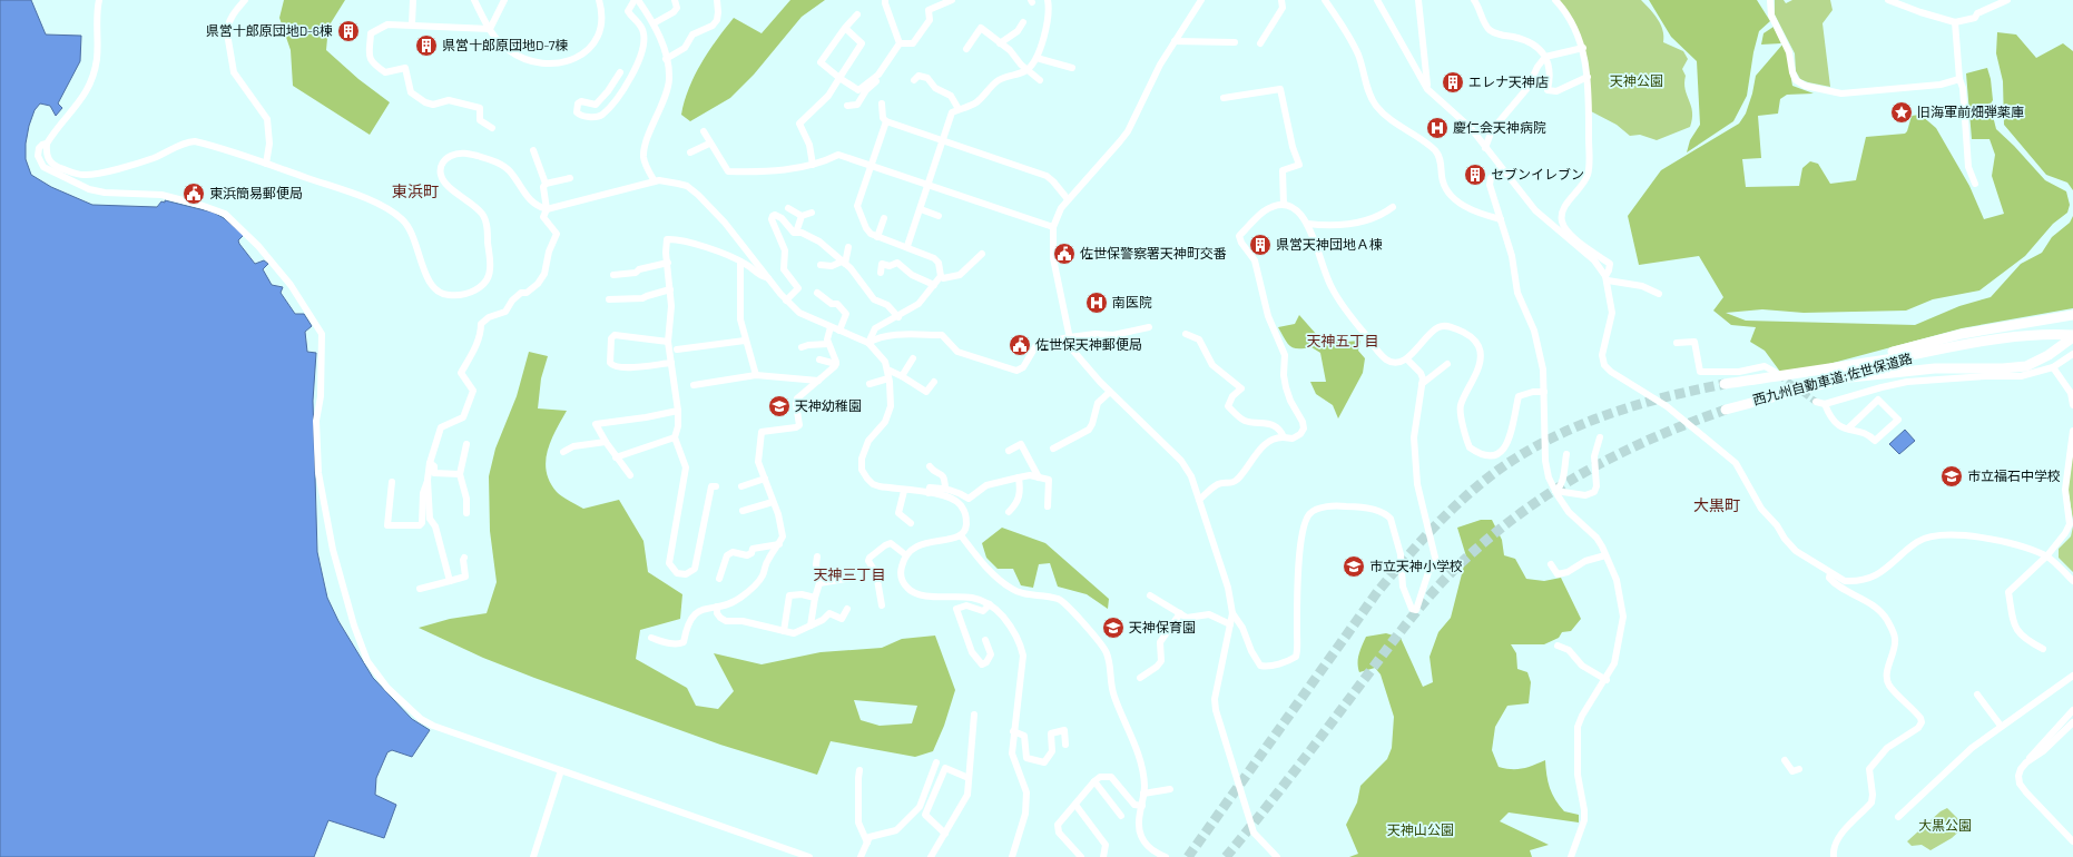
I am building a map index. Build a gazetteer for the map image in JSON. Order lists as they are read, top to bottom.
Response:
{
  "streets": {
    "highway": ["西九州自動車道;佐世保道路"]
  },
  "districts": [
    "東浜町",
    "天神五丁目",
    "大黒町",
    "天神三丁目"
  ],
  "parks": ["天神公園", "大黒公園", "天神山公園"],
  "places": {
    "building": [
      "県営十郎原団地D-6棟",
      "県営十郎原団地D-7棟",
      "エレナ天神店",
      "セブンイレブン",
      "県営天神団地Ａ棟"
    ],
    "place": ["旧海軍前畑弾薬庫"],
    "hospital": ["慶仁会天神病院", "南医院"],
    "public building": ["東浜簡易郵便局", "佐世保警察署天神町交番", "佐世保天神郵便局"],
    "school or university": [
      "天神幼稚園",
      "市立福石中学校",
      "市立天神小学校",
      "天神保育園"
    ]
  }
}
